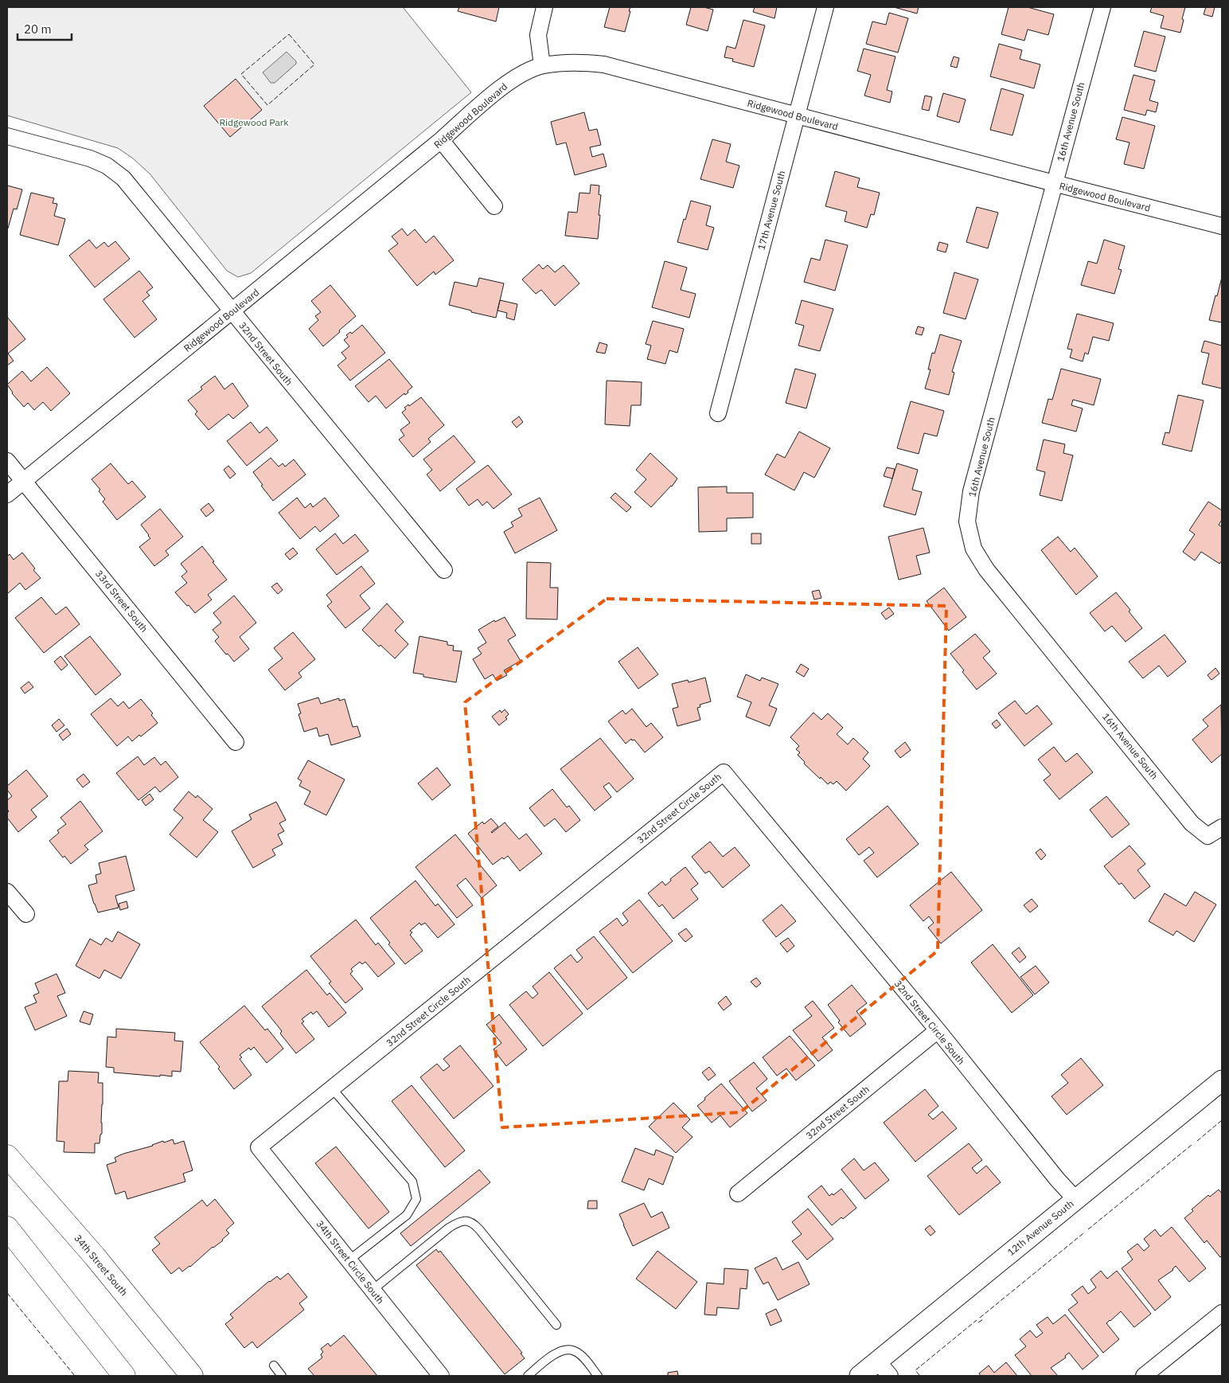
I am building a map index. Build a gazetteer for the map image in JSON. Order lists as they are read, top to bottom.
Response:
{
  "streets": {
    "main road": ["34th Street South"],
    "street": [
      "Ridgewood Boulevard",
      "16th Avenue South",
      "17th Avenue South",
      "32nd Street South",
      "33rd Street South",
      "32nd Street Circle South",
      "12th Avenue South",
      "34th Street Circle South"
    ]
  },
  "crossings": [
    ["Ridgewood Boulevard", "16th Avenue South"],
    ["Ridgewood Boulevard", "17th Avenue South"],
    ["Ridgewood Boulevard", "32nd Street South"],
    ["Ridgewood Boulevard", "33rd Street South"],
    ["32nd Street South", "32nd Street Circle South"],
    ["32nd Street Circle South", "12th Avenue South"],
    ["32nd Street Circle South", "34th Street Circle South"]
  ],
  "parks": ["Ridgewood Park"],
  "scale_bar": "20 m"
}
